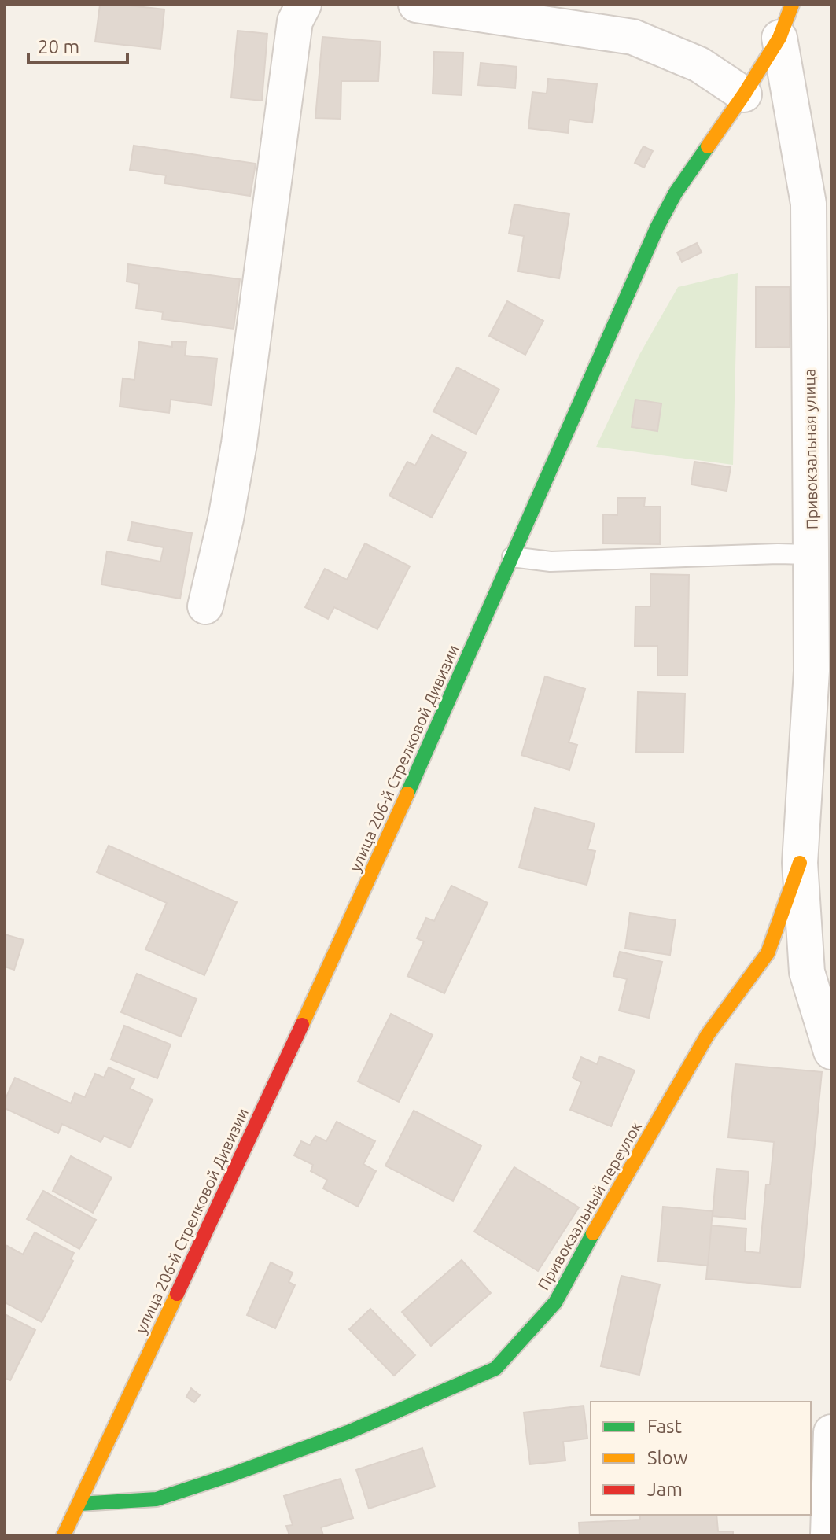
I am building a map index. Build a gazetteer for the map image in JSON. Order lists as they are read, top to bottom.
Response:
{
  "streets": {
    "main road": ["улица 206-й Стрелковой Дивизии", "Привокзальный переулок"],
    "street": ["Привокзальная улица"]
  },
  "crossings": [
    ["Привокзальная улица", "улица 206-й Стрелковой Дивизии"],
    ["Привокзальная улица", "Привокзальный переулок"],
    ["улица 206-й Стрелковой Дивизии", "Привокзальный переулок"]
  ],
  "legend": ["Fast", "Slow", "Jam"],
  "scale_bar": "20 m"
}
